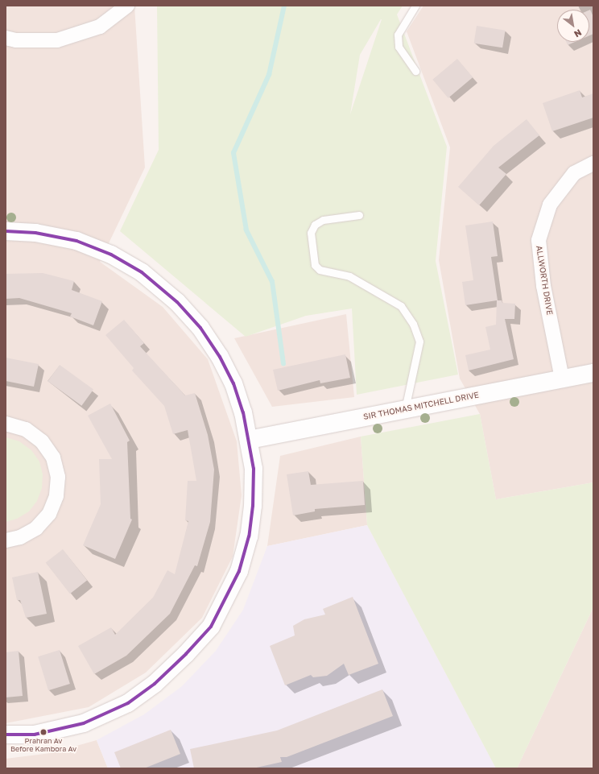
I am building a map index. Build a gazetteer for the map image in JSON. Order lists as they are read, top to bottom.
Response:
{
  "streets": {
    "street": ["ALLWORTH DRIVE", "SIR THOMAS MITCHELL DRIVE"]
  },
  "crossings": [
    ["ALLWORTH DRIVE", "SIR THOMAS MITCHELL DRIVE"]
  ],
  "places": ["Prahran Av Before Kambora Av"],
  "north": "bottom right"
}
